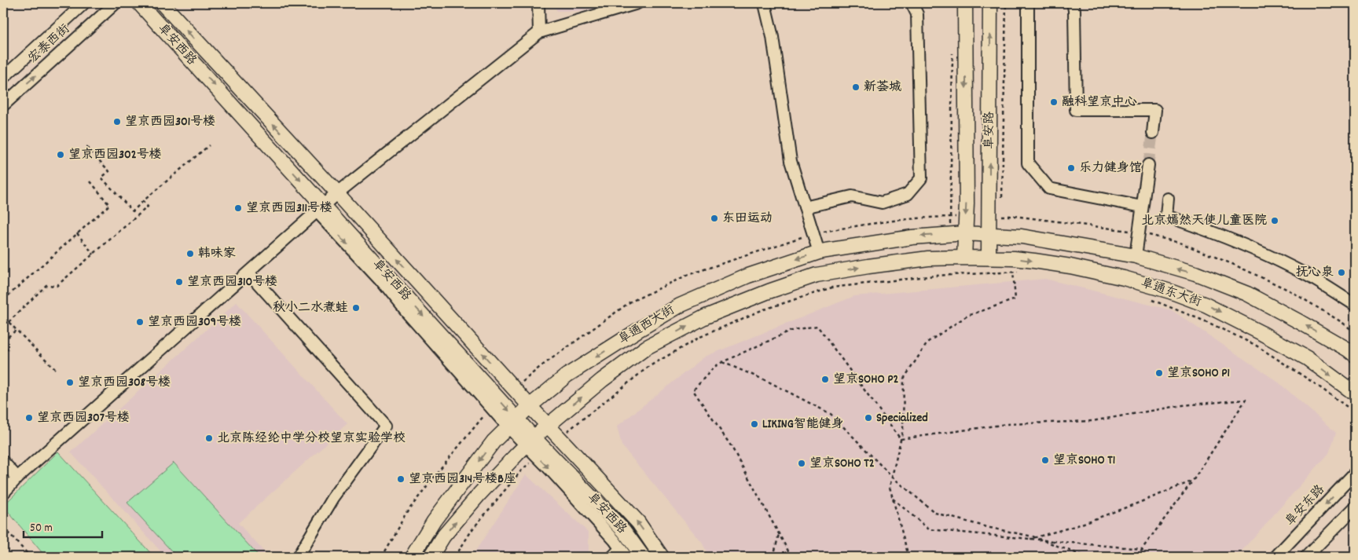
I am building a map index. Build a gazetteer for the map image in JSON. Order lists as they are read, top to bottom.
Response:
{
  "streets": {
    "main road": [
      "阜安西路",
      "阜安路",
      "阜通东大街",
      "阜通西大街"
    ],
    "street": ["宏泰西街", "阜安东路"]
  },
  "crossings": [
    ["阜安西路", "阜通西大街"],
    ["阜安路", "阜通东大街"],
    ["阜安路", "阜通西大街"],
    ["阜通东大街", "阜通西大街"]
  ],
  "places": [
    "新荟城",
    "融科望京中心",
    "望京西园301号楼",
    "望京西园302号楼",
    "乐力健身馆",
    "望京西园311号楼",
    "东田运动",
    "北京嫣然天使儿童医院",
    "韩味家",
    "抚心泉",
    "望京西园310号楼",
    "秋小二水煮蛙",
    "望京西园309号楼",
    "望京SOHO P1",
    "望京SOHO P2",
    "望京西园308号楼",
    "望京西园307号楼",
    "Specialized",
    "LIKING智能健身",
    "北京陈经纶中学分校望京实验学校",
    "望京SOHO T1",
    "望京SOHO T2",
    "望京西园314号楼B座"
  ],
  "scale_bar": "50 m"
}
